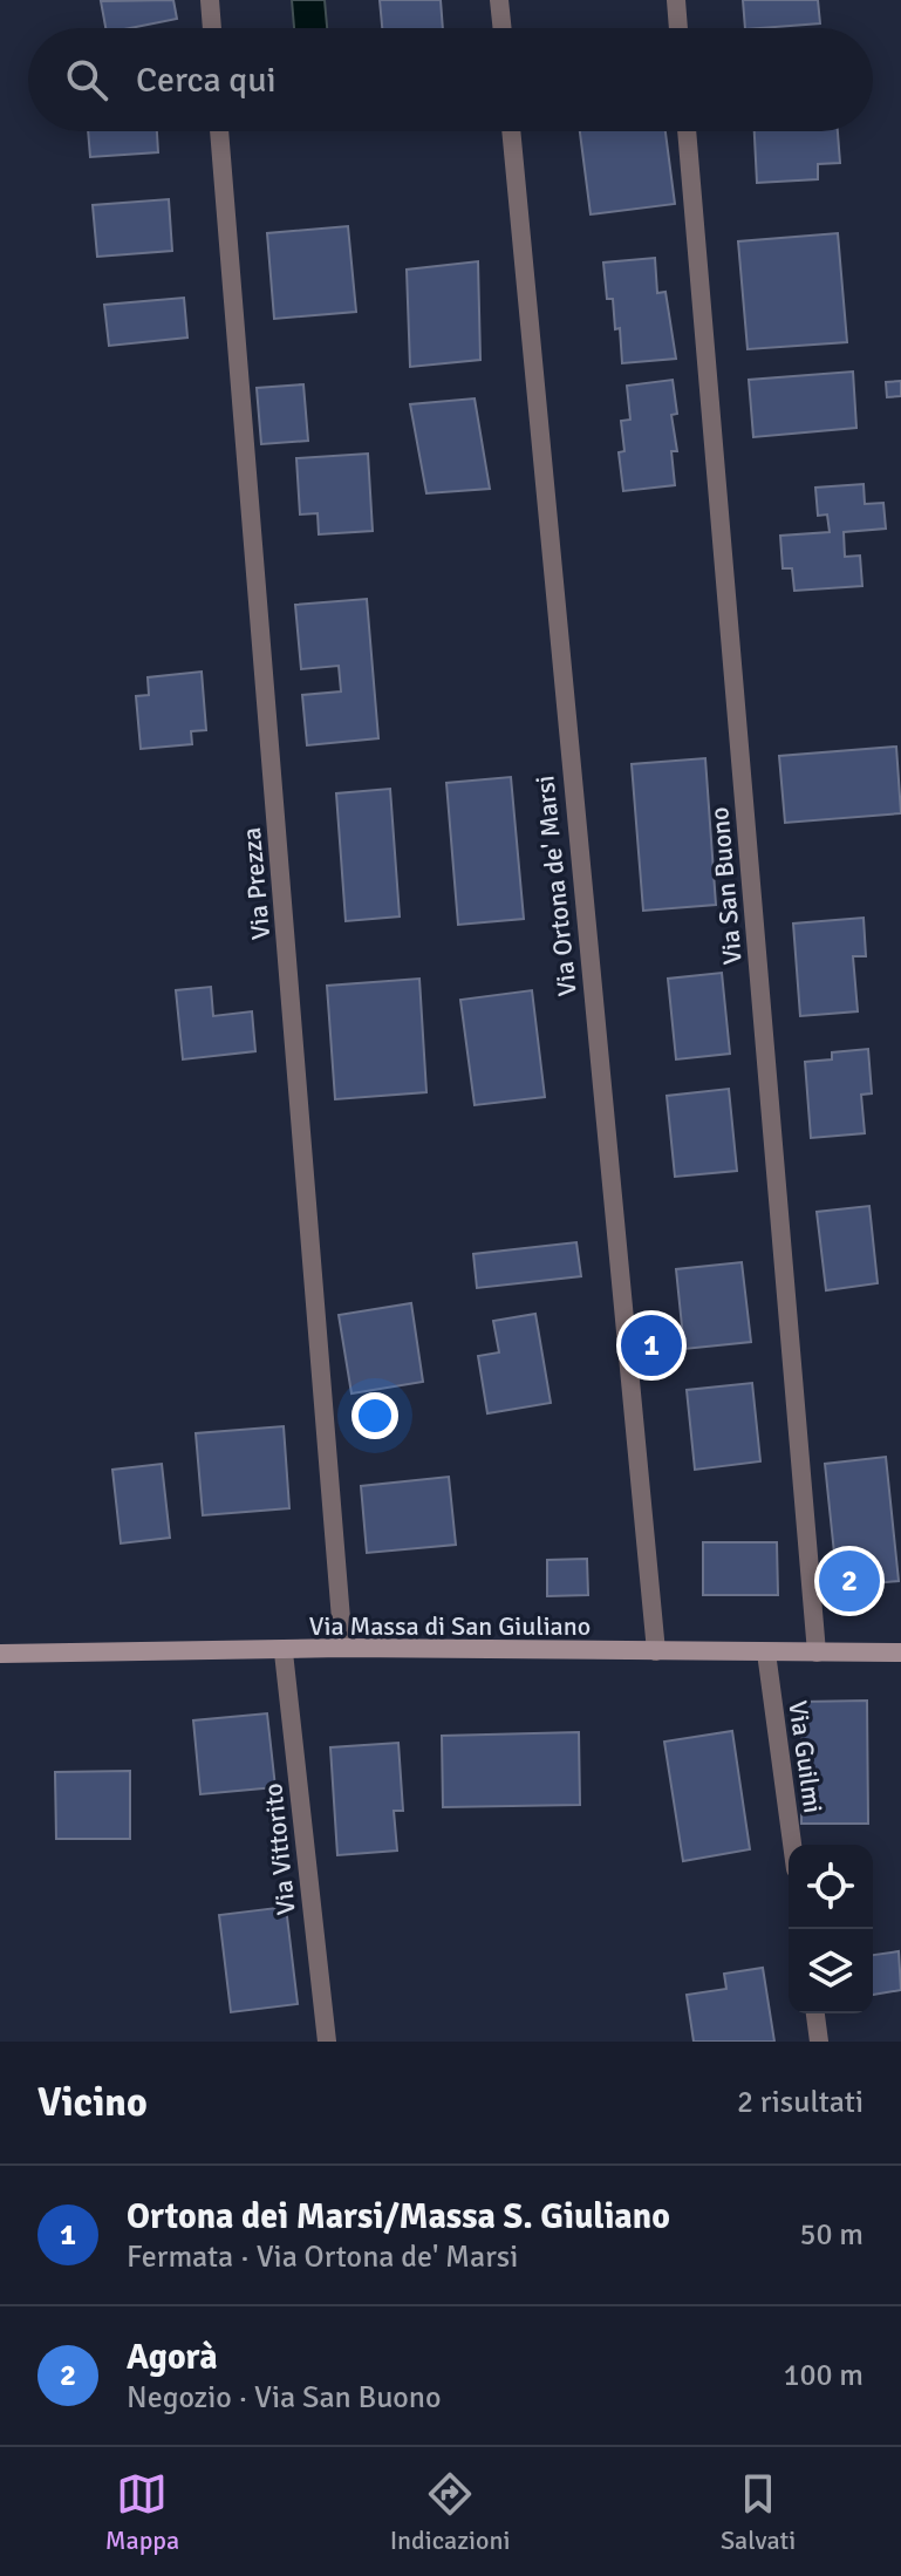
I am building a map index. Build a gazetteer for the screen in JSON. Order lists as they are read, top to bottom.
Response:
{
  "streets": {
    "street": [
      "Via Prezza",
      "Via Ortona de' Marsi",
      "Via San Buono",
      "Via Massa di San Giuliano",
      "Via Guilmi",
      "Via Vittorito"
    ]
  },
  "crossings": [
    ["Via Prezza", "Via Massa di San Giuliano"],
    ["Via Ortona de' Marsi", "Via Massa di San Giuliano"],
    ["Via San Buono", "Via Massa di San Giuliano"],
    ["Via Massa di San Giuliano", "Via Guilmi"],
    ["Via Massa di San Giuliano", "Via Vittorito"]
  ],
  "page": {
    "search": "Cerca qui",
    "pins": ["1", "2"],
    "heading": ["Vicino", "2 risultati"],
    "list": [
      {
        "mark": "1",
        "name": "Ortona dei Marsi/Massa S. Giuliano",
        "note": "Fermata · Via Ortona de' Marsi",
        "value": "50 m"
      },
      {
        "mark": "2",
        "name": "Agorà",
        "note": "Negozio · Via San Buono",
        "value": "100 m"
      }
    ],
    "nav": ["Mappa", "Indicazioni", "Salvati"]
  }
}
